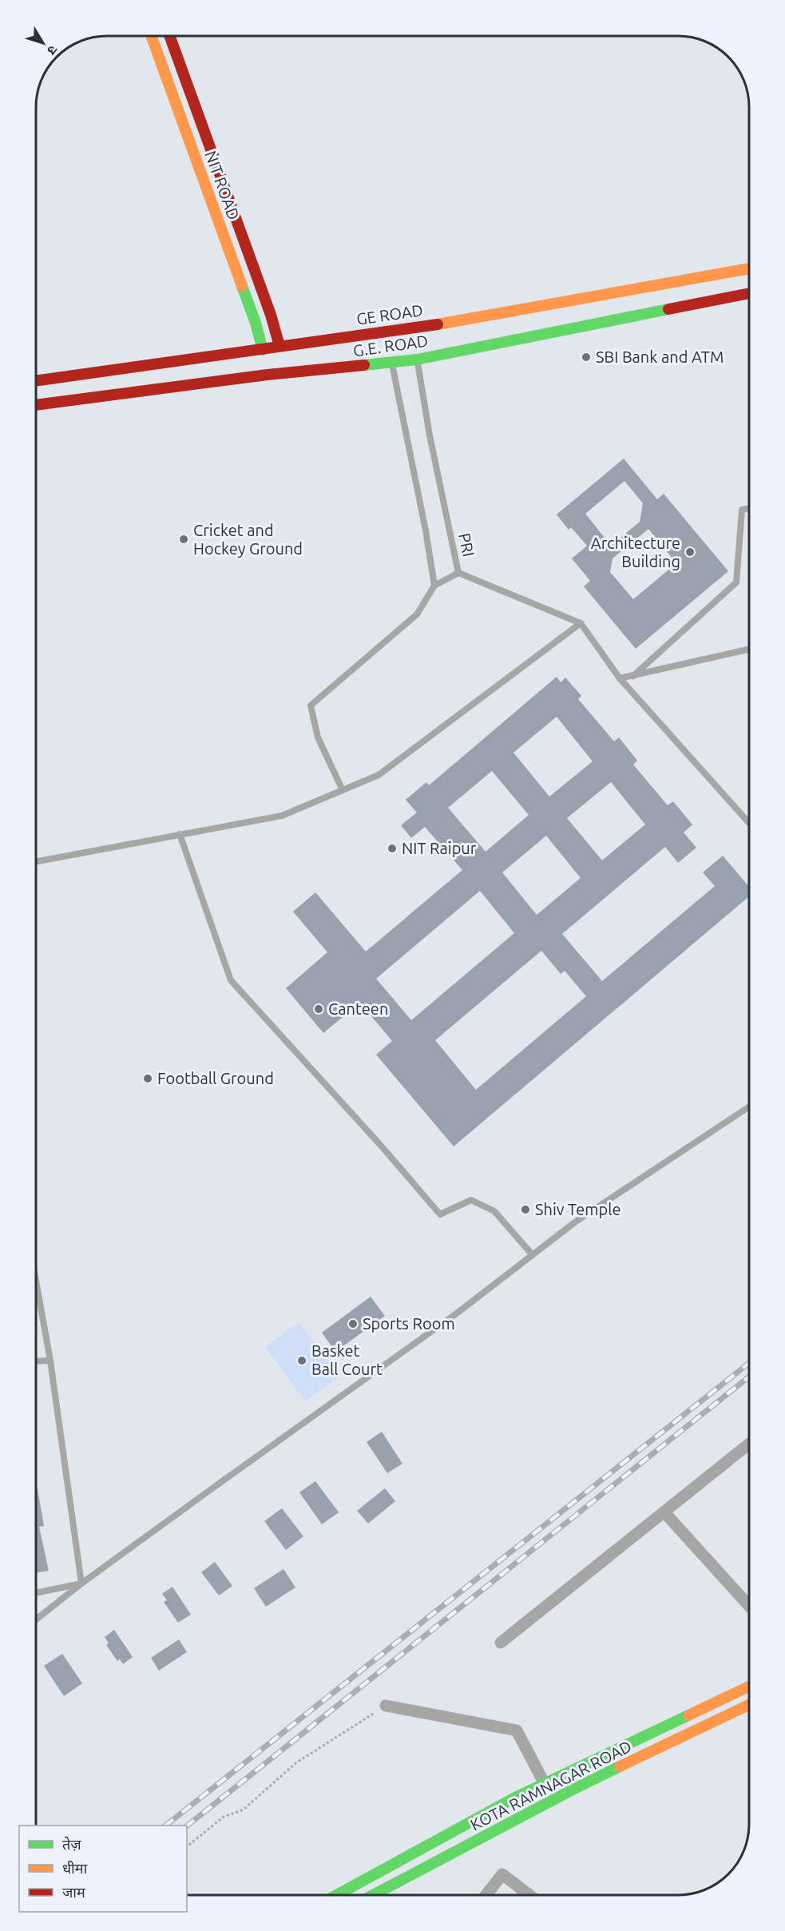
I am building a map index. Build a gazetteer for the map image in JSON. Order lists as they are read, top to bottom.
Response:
{
  "streets": {
    "main road": [
      "NIT ROAD",
      "GE ROAD",
      "G.E. ROAD",
      "KOTA RAMNAGAR ROAD"
    ],
    "lane": ["PRI"]
  },
  "crossings": [
    ["NIT ROAD", "GE ROAD"],
    ["NIT ROAD", "G.E. ROAD"],
    ["GE ROAD", "G.E. ROAD"],
    ["G.E. ROAD", "PRI"]
  ],
  "places": [
    "SBI Bank and ATM",
    "Cricket and Hockey Ground",
    "Architecture Building",
    "NIT Raipur",
    "Canteen",
    "Football Ground",
    "Shiv Temple",
    "Sports Room",
    "Basket Ball Court"
  ],
  "legend": ["तेज़", "धीमा", "जाम"],
  "north": "bottom right"
}
